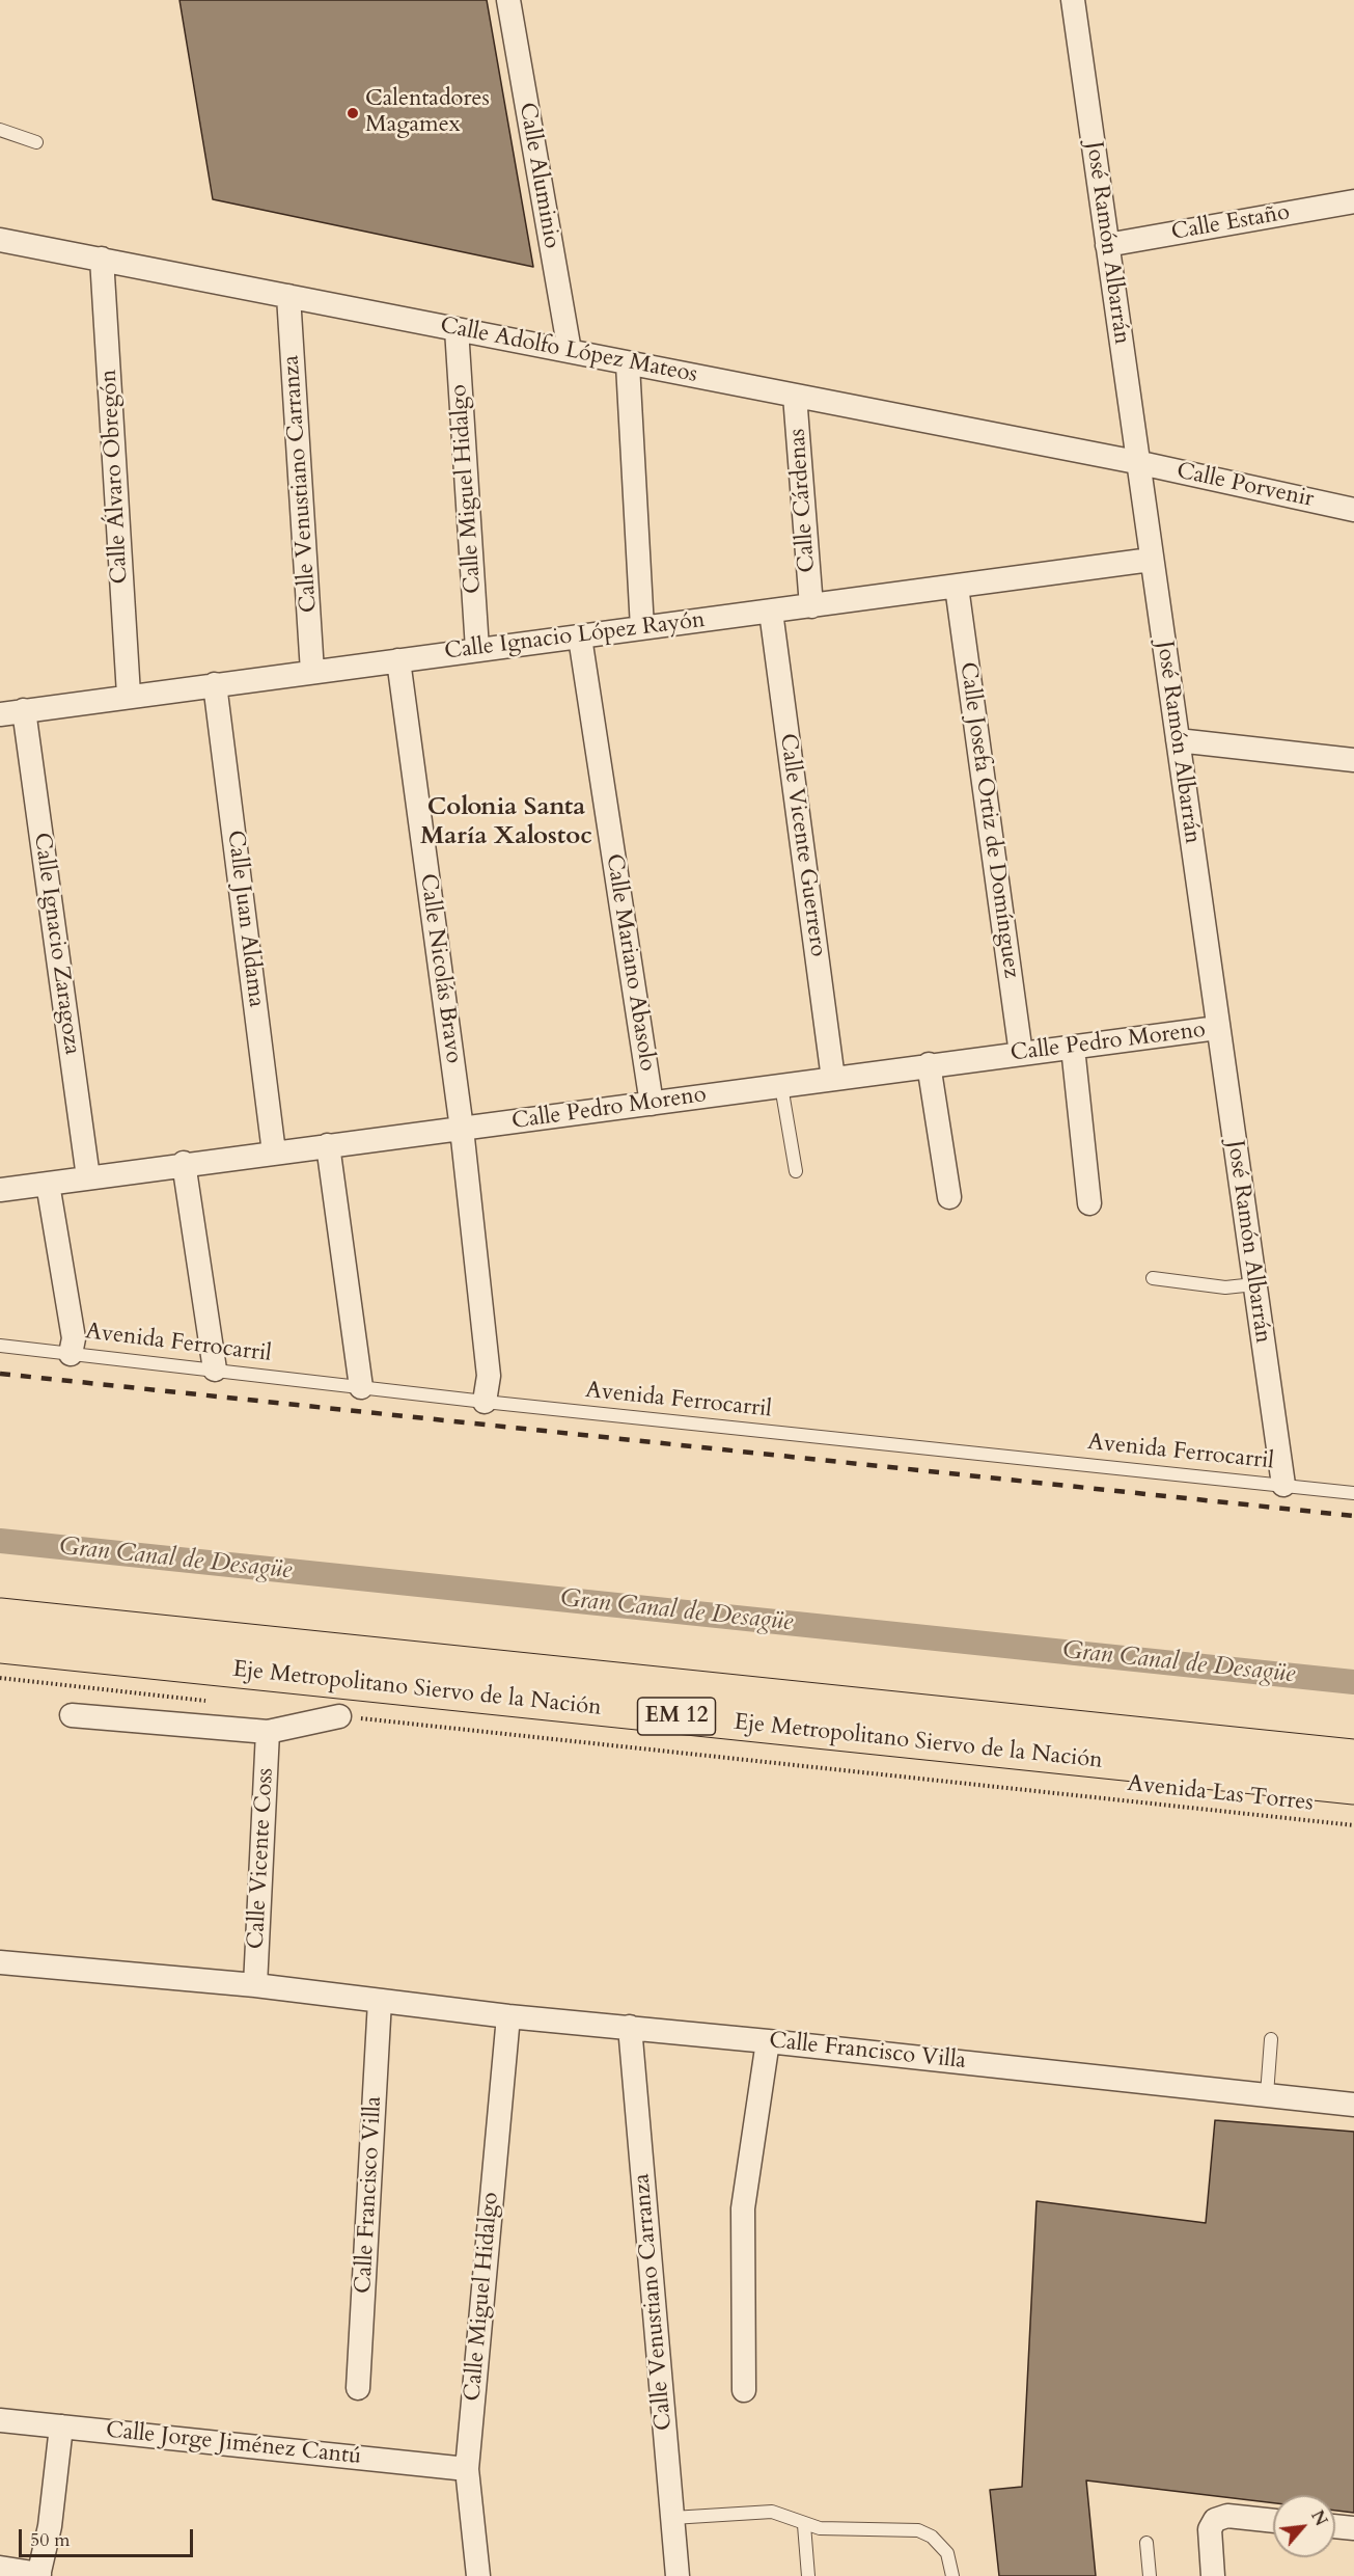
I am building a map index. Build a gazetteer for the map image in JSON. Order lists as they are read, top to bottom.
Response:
{
  "streets": {
    "highway": ["Eje Metropolitano Siervo de la Nación", "EM 12"],
    "street": [
      "Calle Aluminio",
      "Calle Estaño",
      "José Ramón Albarrán",
      "Calle Adolfo López Mateos",
      "Calle Álvaro Obregón",
      "Calle Venustiano Carranza",
      "Calle Porvenir",
      "Calle Miguel Hidalgo",
      "Calle Cárdenas",
      "Calle Ignacio López Rayón",
      "Calle Josefa Ortiz de Domínguez",
      "Calle Vicente Guerrero",
      "Calle Juan Aldama",
      "Calle Ignacio Zaragoza",
      "Calle Mariano Abasolo",
      "Calle Nicolás Bravo",
      "Calle Pedro Moreno",
      "Calle Vicente Coss",
      "Calle Francisco Villa",
      "Calle Jorge Jiménez Cantú"
    ],
    "lane": ["Avenida Ferrocarril"],
    "path": ["Avenida Las Torres"]
  },
  "crossings": [
    ["Calle Aluminio", "Calle Adolfo López Mateos"],
    ["Calle Estaño", "José Ramón Albarrán"],
    ["José Ramón Albarrán", "Calle Adolfo López Mateos"],
    ["José Ramón Albarrán", "Calle Porvenir"],
    ["José Ramón Albarrán", "Calle Ignacio López Rayón"],
    ["José Ramón Albarrán", "Calle Pedro Moreno"],
    ["José Ramón Albarrán", "Avenida Ferrocarril"],
    ["Calle Adolfo López Mateos", "Calle Álvaro Obregón"],
    ["Calle Adolfo López Mateos", "Calle Venustiano Carranza"],
    ["Calle Adolfo López Mateos", "Calle Porvenir"],
    ["Calle Adolfo López Mateos", "Calle Miguel Hidalgo"],
    ["Calle Adolfo López Mateos", "Calle Cárdenas"],
    ["Calle Álvaro Obregón", "Calle Ignacio López Rayón"],
    ["Calle Venustiano Carranza", "Calle Ignacio López Rayón"],
    ["Calle Venustiano Carranza", "Calle Francisco Villa"],
    ["Calle Miguel Hidalgo", "Calle Ignacio López Rayón"],
    ["Calle Miguel Hidalgo", "Calle Francisco Villa"],
    ["Calle Miguel Hidalgo", "Calle Jorge Jiménez Cantú"],
    ["Calle Cárdenas", "Calle Ignacio López Rayón"],
    ["Calle Ignacio López Rayón", "Calle Josefa Ortiz de Domínguez"],
    ["Calle Ignacio López Rayón", "Calle Vicente Guerrero"],
    ["Calle Ignacio López Rayón", "Calle Juan Aldama"],
    ["Calle Ignacio López Rayón", "Calle Ignacio Zaragoza"],
    ["Calle Ignacio López Rayón", "Calle Mariano Abasolo"],
    ["Calle Ignacio López Rayón", "Calle Nicolás Bravo"],
    ["Calle Josefa Ortiz de Domínguez", "Calle Pedro Moreno"],
    ["Calle Vicente Guerrero", "Calle Pedro Moreno"],
    ["Calle Juan Aldama", "Calle Pedro Moreno"],
    ["Calle Ignacio Zaragoza", "Calle Pedro Moreno"],
    ["Calle Mariano Abasolo", "Calle Pedro Moreno"],
    ["Calle Nicolás Bravo", "Calle Pedro Moreno"],
    ["Calle Nicolás Bravo", "Avenida Ferrocarril"],
    ["Calle Vicente Coss", "Calle Francisco Villa"]
  ],
  "districts": ["Colonia Santa María Xalostoc"],
  "water": ["Gran Canal de Desagüe"],
  "places": ["Calentadores Magamex"],
  "scale_bar": "50 m",
  "north": "top right"
}
